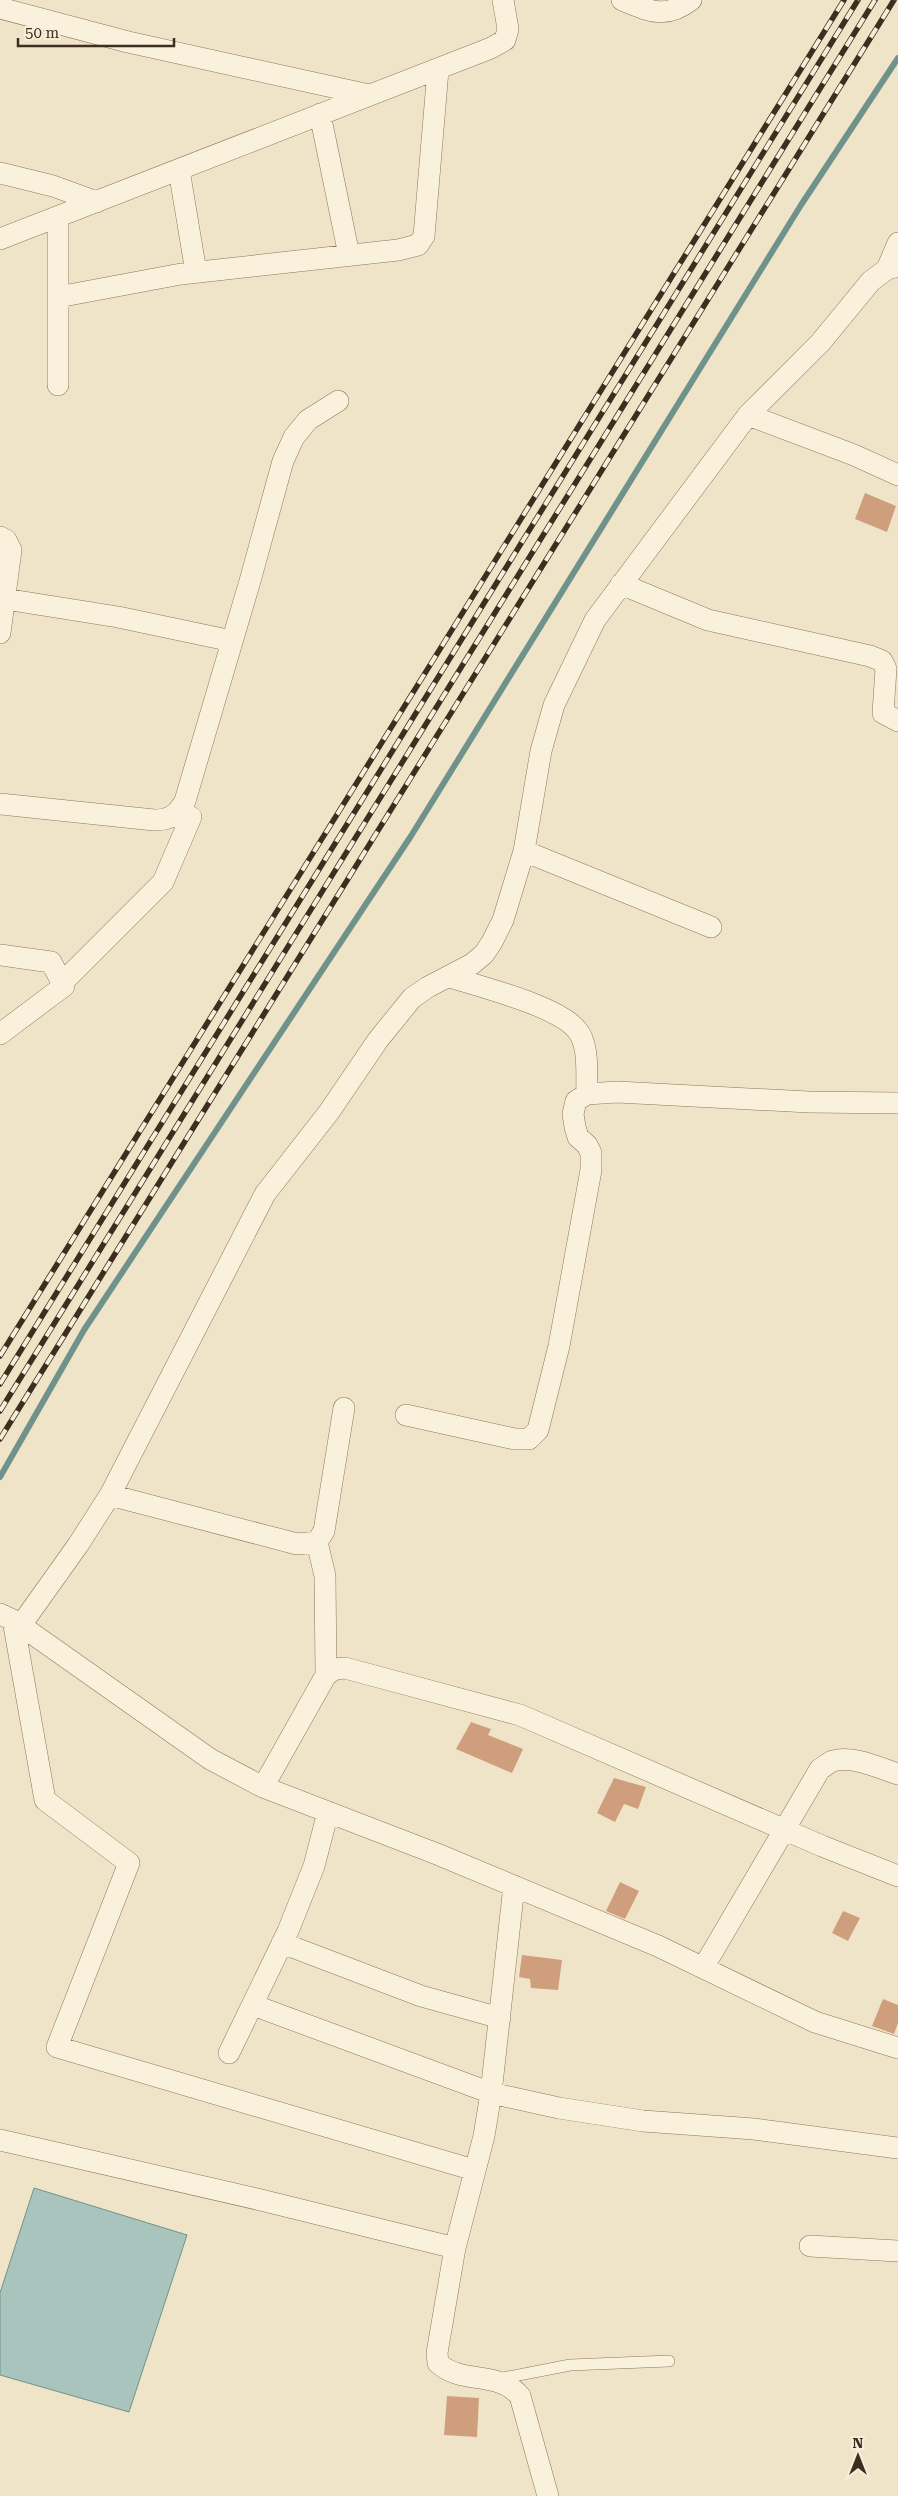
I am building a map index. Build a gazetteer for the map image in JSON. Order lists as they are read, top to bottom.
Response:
{
  "scale_bar": "50 m",
  "north": "top"
}
